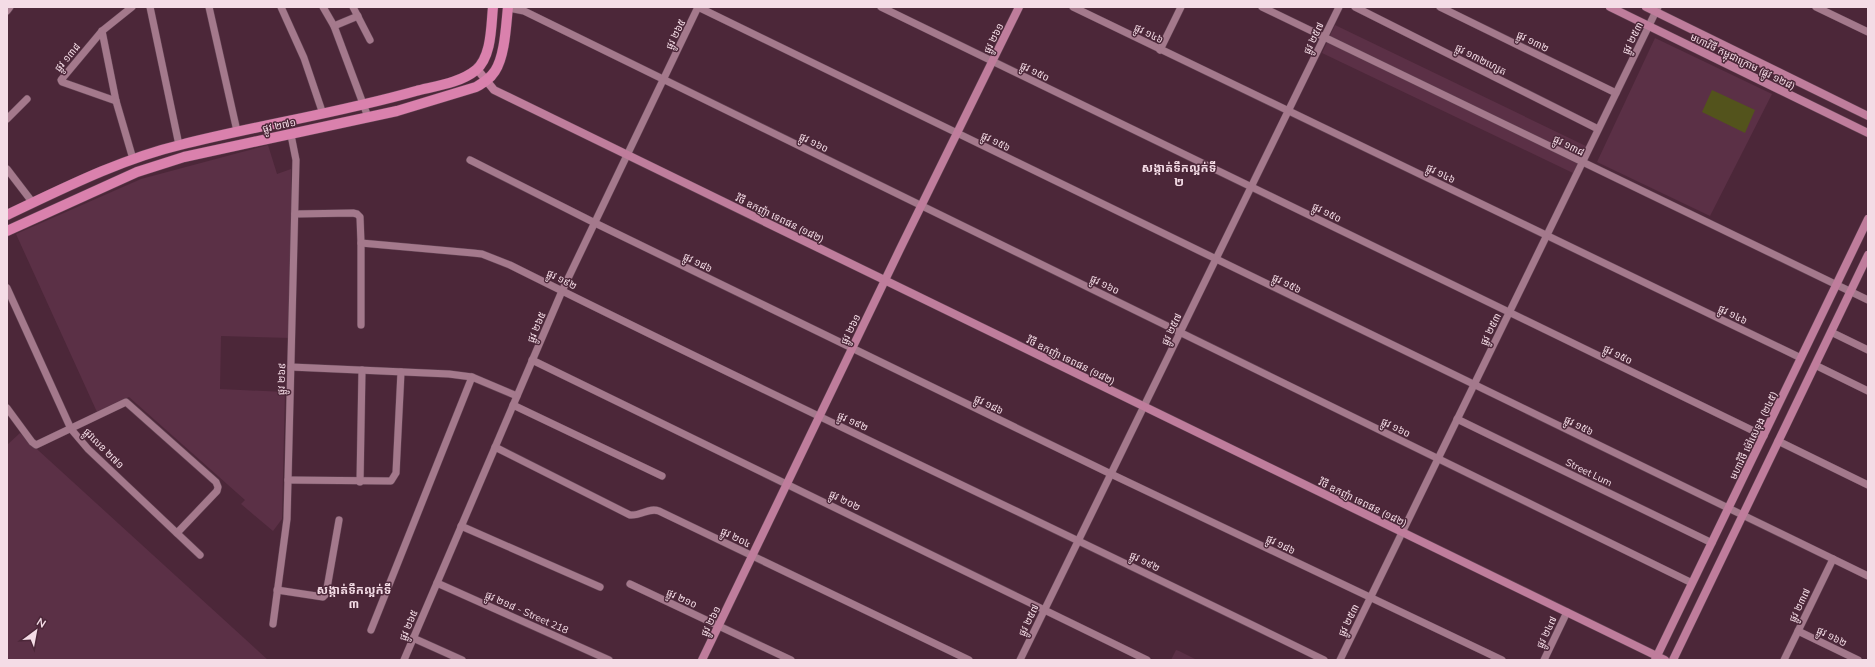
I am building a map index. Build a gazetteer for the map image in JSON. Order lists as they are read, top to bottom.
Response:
{
  "streets": {
    "main road": ["ផ្លូវ ២៧១"],
    "street": [
      "ផ្លូវ ១៤៦",
      "ផ្លូវ ២៦៥",
      "ផ្លូវ ២៦១",
      "ផ្លូវ ២៥៧",
      "ផ្លូវ ២៥៣",
      "ផ្លូវ ១៣២",
      "ផ្លូវ ១៣៨",
      "ផ្លូវ ១៣២ហ្សេត",
      "មហាវិថី កម្ពុជាក្រោម (ផ្លូវ ១២៨)",
      "ផ្លូវ ១៥០",
      "ផ្លូវ ១៥៦",
      "ផ្លូវ ១៦០",
      "វិថី ឧកញ៉ា ទេពផន (១៨២)",
      "ផ្លូវ ១៨៦",
      "ផ្លូវ ១៩២",
      "ផ្លូវ ២៦៩",
      "មហាវិថី ម៉ៅសេទុង (២៤៥)",
      "ផ្លូវលេខ ២៧១",
      "Street Lum",
      "ផ្លូវ ២០២",
      "ផ្លូវ ២០៤",
      "ផ្លូវ ២១០",
      "ផ្លូវ ២៣៧",
      "ផ្លូវ ២១៨ - Street 218",
      "ផ្លូវ ២៤៧",
      "ផ្លូវ ១៦២"
    ]
  },
  "crossings": [
    ["ផ្លូវ ១៤៦", "ផ្លូវ ២៥៧"],
    ["ផ្លូវ ១៤៦", "ផ្លូវ ២៥៣"],
    ["ផ្លូវ ១៤៦", "មហាវិថី ម៉ៅសេទុង (២៤៥)"],
    ["ផ្លូវ ២៦៥", "ផ្លូវ ១៥៦"],
    ["ផ្លូវ ២៦៥", "ផ្លូវ ១៦០"],
    ["ផ្លូវ ២៦៥", "វិថី ឧកញ៉ា ទេពផន (១៨២)"],
    ["ផ្លូវ ២៦៥", "ផ្លូវ ១៨៦"],
    ["ផ្លូវ ២៦៥", "ផ្លូវ ១៩២"],
    ["ផ្លូវ ២៦៥", "ផ្លូវ ២០២"],
    ["ផ្លូវ ២៦៥", "ផ្លូវ ២០៤"],
    ["ផ្លូវ ២៦៥", "ផ្លូវ ២១៨ - Street 218"],
    ["ផ្លូវ ២៦១", "ផ្លូវ ១៥០"],
    ["ផ្លូវ ២៦១", "ផ្លូវ ១៥៦"],
    ["ផ្លូវ ២៦១", "ផ្លូវ ១៦០"],
    ["ផ្លូវ ២៦១", "វិថី ឧកញ៉ា ទេពផន (១៨២)"],
    ["ផ្លូវ ២៦១", "ផ្លូវ ១៨៦"],
    ["ផ្លូវ ២៦១", "ផ្លូវ ១៩២"],
    ["ផ្លូវ ២៦១", "ផ្លូវ ២០២"],
    ["ផ្លូវ ២៦១", "ផ្លូវ ២០៤"],
    ["ផ្លូវ ២៦១", "ផ្លូវ ២១០"],
    ["ផ្លូវ ២៥៧", "ផ្លូវ ១៣៨"],
    ["ផ្លូវ ២៥៧", "ផ្លូវ ១៥០"],
    ["ផ្លូវ ២៥៧", "ផ្លូវ ១៥៦"],
    ["ផ្លូវ ២៥៧", "ផ្លូវ ១៦០"],
    ["ផ្លូវ ២៥៧", "វិថី ឧកញ៉ា ទេពផន (១៨២)"],
    ["ផ្លូវ ២៥៧", "ផ្លូវ ១៨៦"],
    ["ផ្លូវ ២៥៧", "ផ្លូវ ១៩២"],
    ["ផ្លូវ ២៥៧", "ផ្លូវ ២០២"],
    ["ផ្លូវ ២៥៣", "ផ្លូវ ១៣២"],
    ["ផ្លូវ ២៥៣", "ផ្លូវ ១៣៨"],
    ["ផ្លូវ ២៥៣", "ផ្លូវ ១៣២ហ្សេត"],
    ["ផ្លូវ ២៥៣", "មហាវិថី កម្ពុជាក្រោម (ផ្លូវ ១២៨)"],
    ["ផ្លូវ ២៥៣", "ផ្លូវ ១៥០"],
    ["ផ្លូវ ២៥៣", "ផ្លូវ ១៥៦"],
    ["ផ្លូវ ២៥៣", "ផ្លូវ ១៦០"],
    ["ផ្លូវ ២៥៣", "វិថី ឧកញ៉ា ទេពផន (១៨២)"],
    ["ផ្លូវ ២៥៣", "ផ្លូវ ១៨៦"],
    ["ផ្លូវ ២៥៣", "Street Lum"],
    ["ផ្លូវ ១៣៨", "មហាវិថី ម៉ៅសេទុង (២៤៥)"],
    ["ផ្លូវ ១៥០", "មហាវិថី ម៉ៅសេទុង (២៤៥)"],
    ["ផ្លូវ ២៧១", "ផ្លូវ ១៦០"],
    ["ផ្លូវ ២៧១", "វិថី ឧកញ៉ា ទេពផន (១៨២)"],
    ["ផ្លូវ ២៧១", "ផ្លូវ ២៦៩"],
    ["ផ្លូវ ១៥៦", "មហាវិថី ម៉ៅសេទុង (២៤៥)"],
    ["ផ្លូវ ១៥៦", "ផ្លូវ ២៣៧"],
    ["ផ្លូវ ១៦០", "មហាវិថី ម៉ៅសេទុង (២៤៥)"],
    ["វិថី ឧកញ៉ា ទេពផន (១៨២)", "មហាវិថី ម៉ៅសេទុង (២៤៥)"],
    ["វិថី ឧកញ៉ា ទេពផន (១៨២)", "ផ្លូវ ២៤៧"],
    ["មហាវិថី ម៉ៅសេទុង (២៤៥)", "Street Lum"],
    ["ផ្លូវ ២៣៧", "ផ្លូវ ១៦២"]
  ],
  "districts": ["សង្កាត់ទឹកល្អក់ទី ២", "សង្កាត់ទឹកល្អក់ទី ៣"],
  "north": "top right"
}
